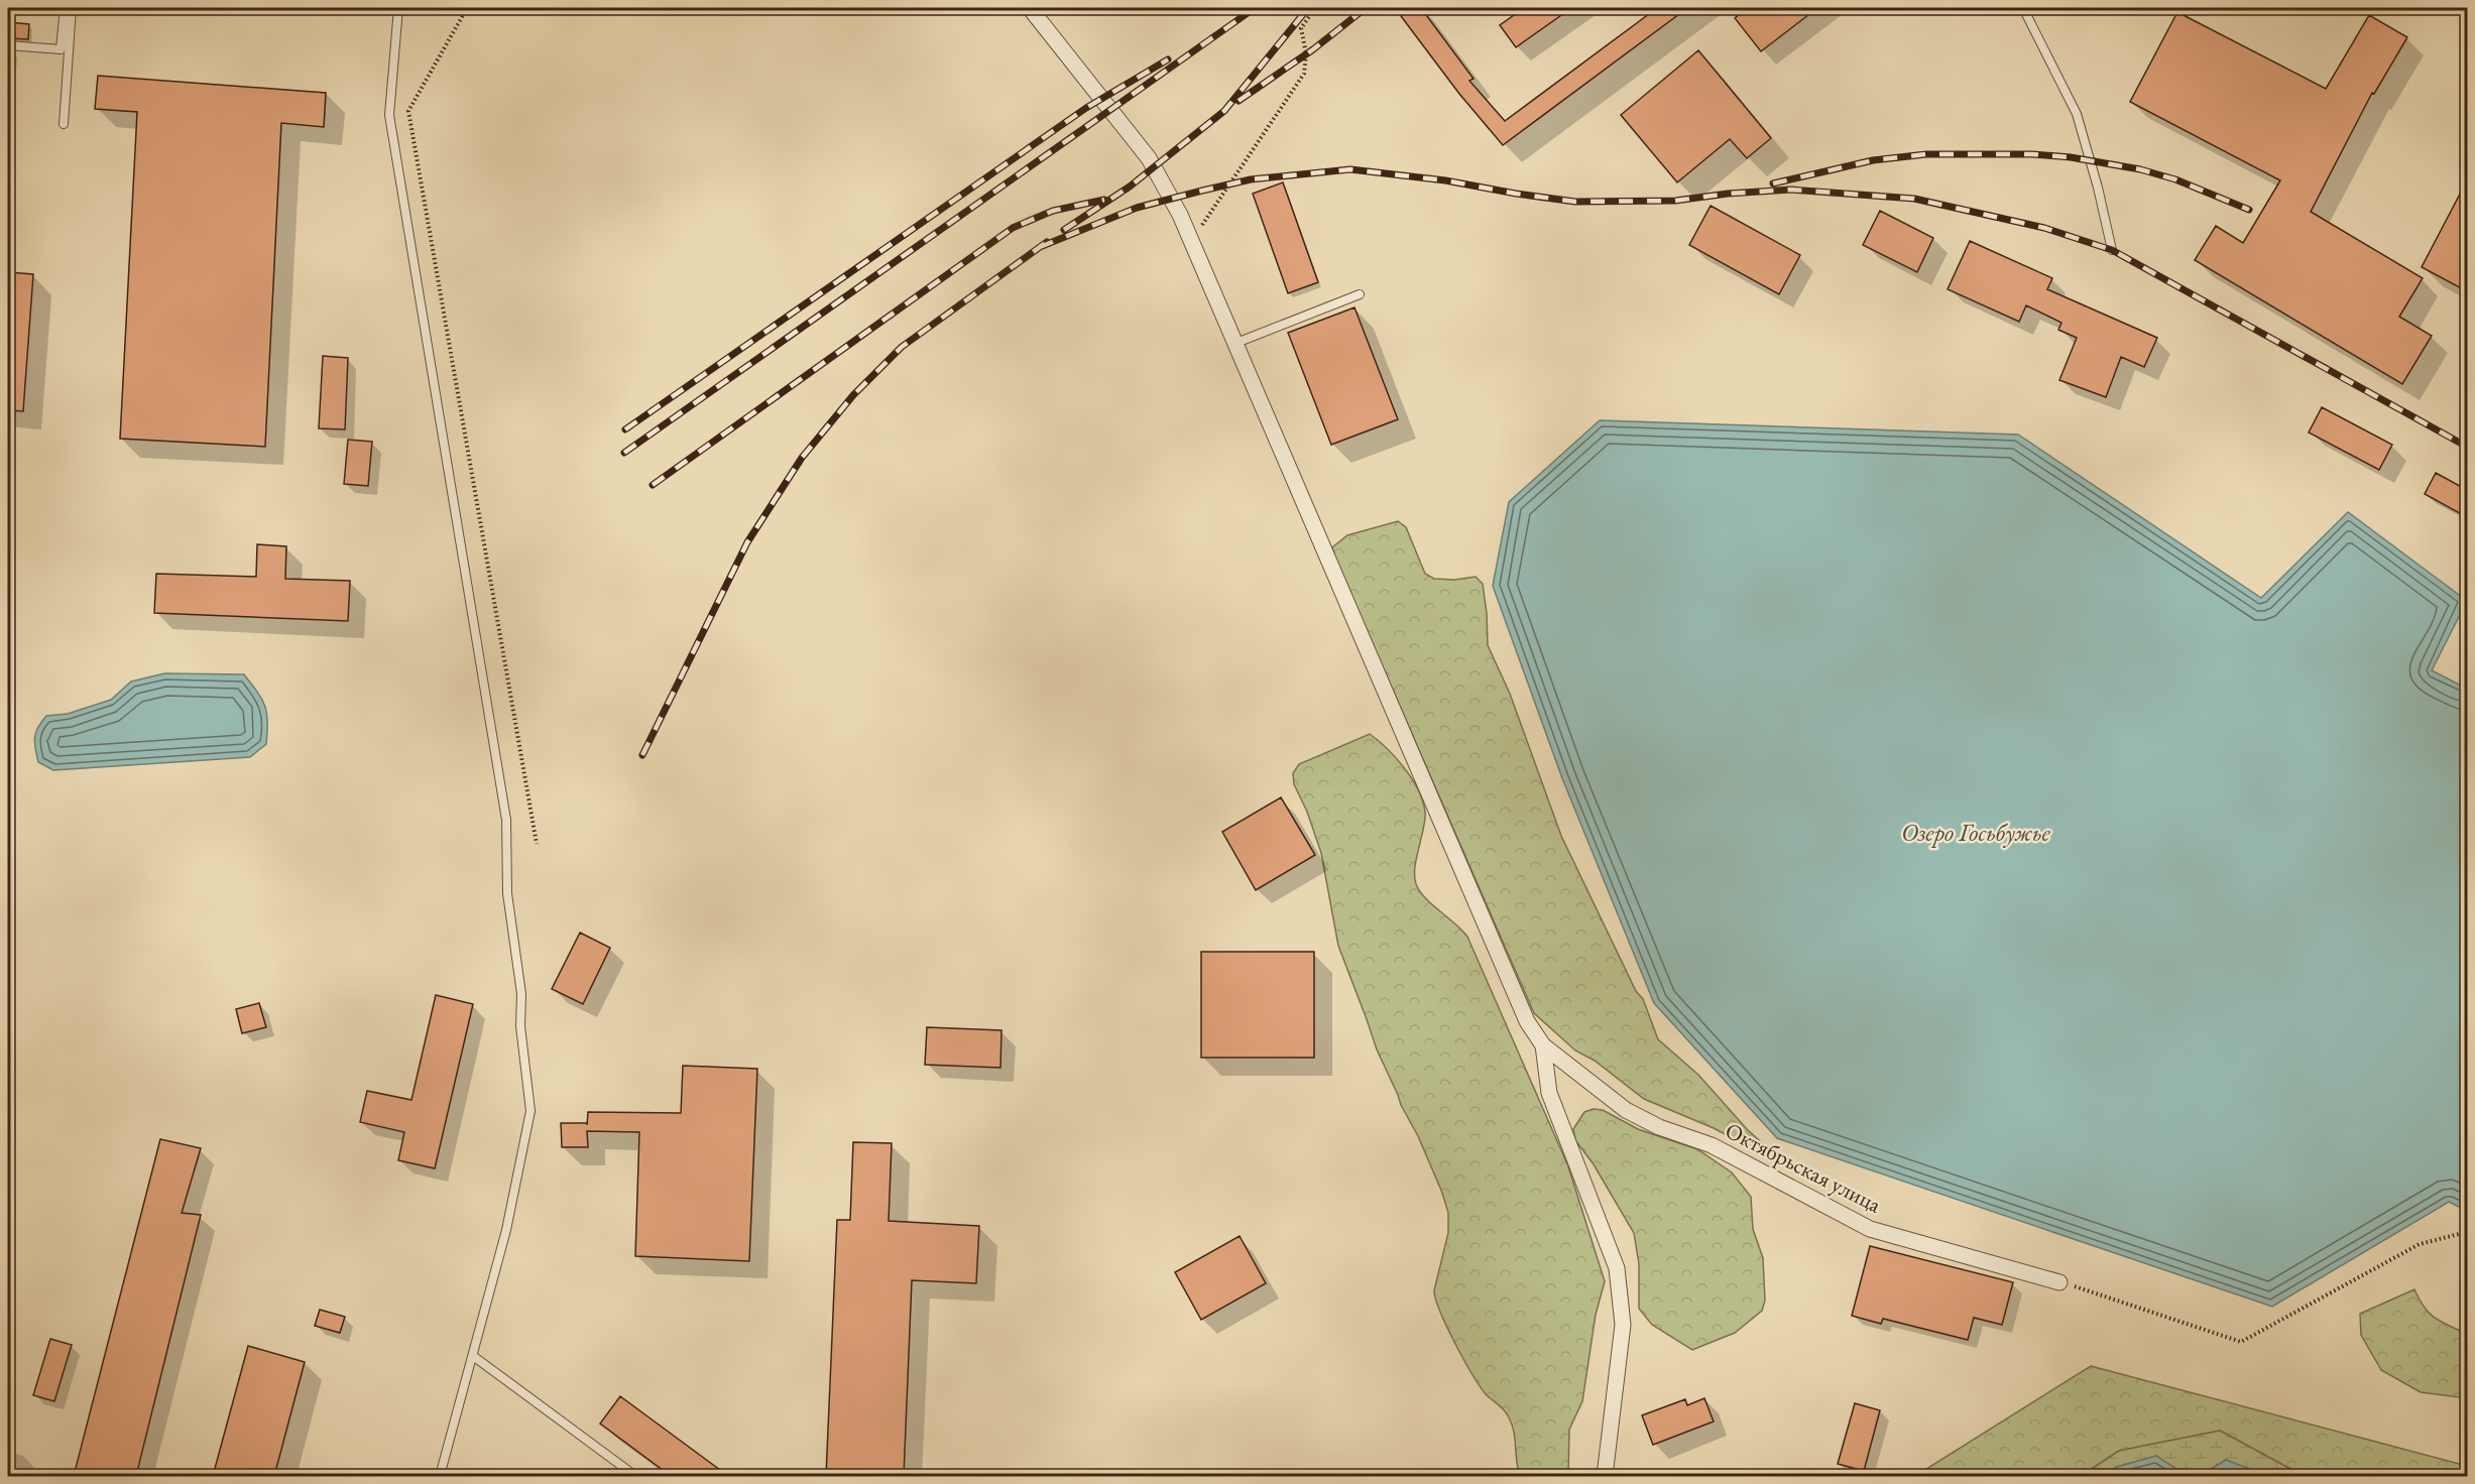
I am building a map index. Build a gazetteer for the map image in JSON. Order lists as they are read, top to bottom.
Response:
{
  "streets": {
    "street": ["Октябрьская улица"]
  },
  "water": ["Озеро Госьбужье"]
}
